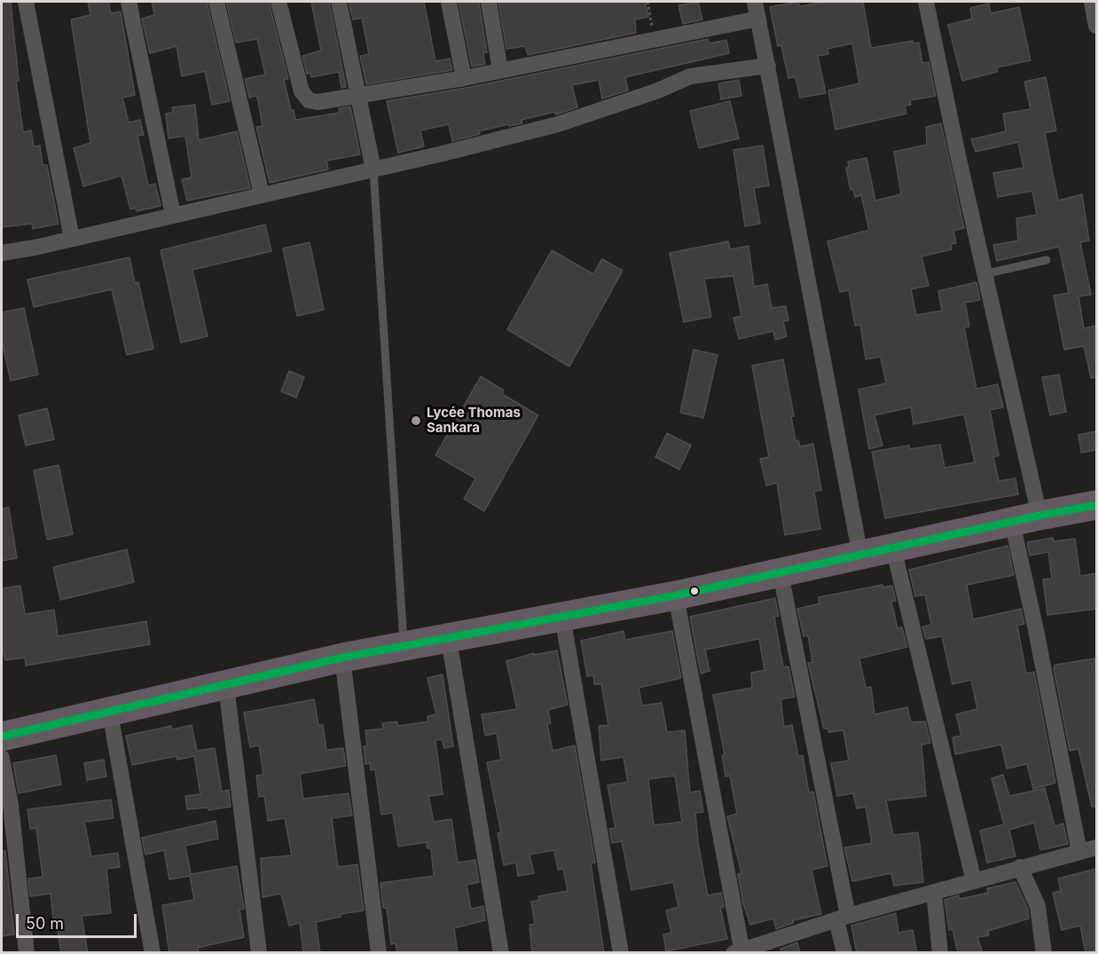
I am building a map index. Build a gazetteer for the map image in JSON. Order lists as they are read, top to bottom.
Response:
{
  "places": ["Lycée Thomas Sankara"],
  "scale_bar": "50 m"
}
